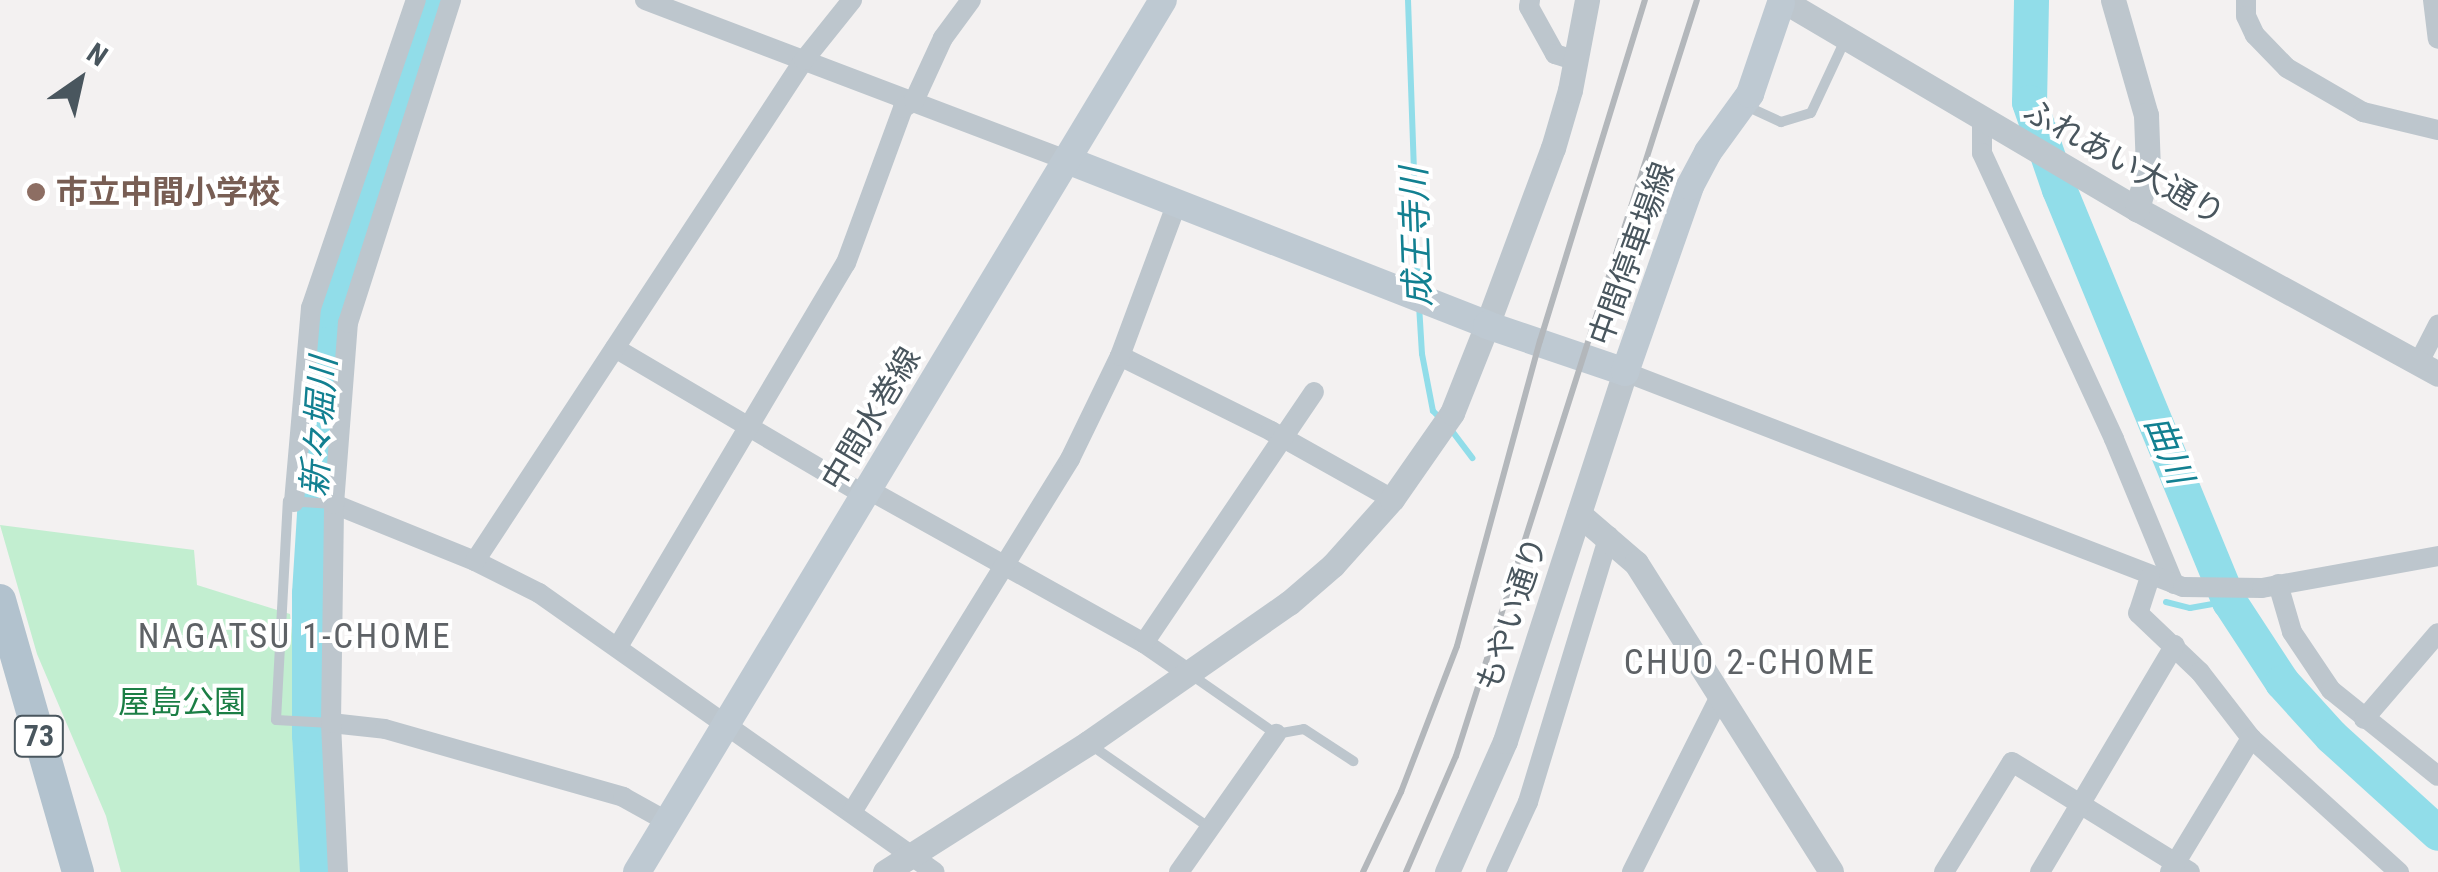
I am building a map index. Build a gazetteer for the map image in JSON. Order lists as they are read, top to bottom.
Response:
{
  "streets": {
    "main road": ["中間停車場線", "中間水巻線", "73"],
    "street": ["ふれあい大通り", "もやい通り"]
  },
  "crossings": [
    ["ふれあい大通り", "中間停車場線"],
    ["中間停車場線", "中間水巻線"],
    ["中間停車場線", "もやい通り"]
  ],
  "districts": ["NAGATSU 1-CHOME", "CHUO 2-CHOME"],
  "water": ["成王寺川", "新々堀川", "曲川"],
  "parks": ["屋島公園"],
  "places": ["市立中間小学校"],
  "north": "top right"
}
